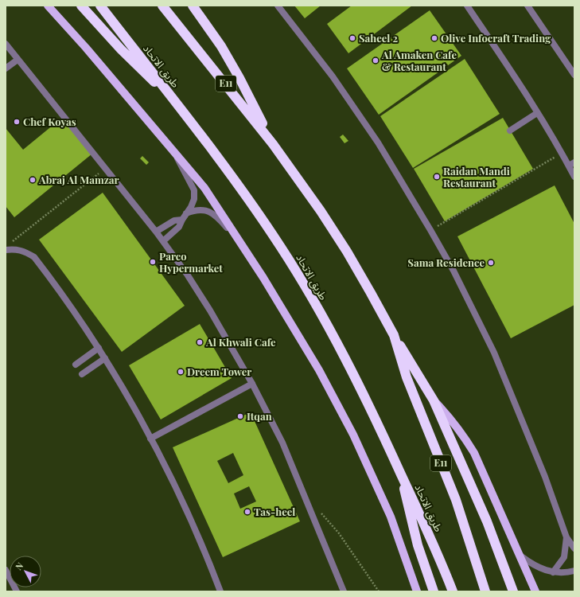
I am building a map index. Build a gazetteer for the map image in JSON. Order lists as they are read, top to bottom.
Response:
{
  "streets": {
    "highway": ["طريق الاتحاد", "E11"]
  },
  "places": [
    "Saheel 2",
    "Olive Infocraft Trading",
    "Al Amaken Cafe & Restaurant",
    "Chef Koyas",
    "Raidan Mandi Restaurant",
    "Abraj Al Mamzar",
    "Parco Hypermarket",
    "Sama Residence",
    "Al Khwali Cafe",
    "Dreem Tower",
    "Itqan",
    "Tas-heel"
  ],
  "north": "top left"
}
